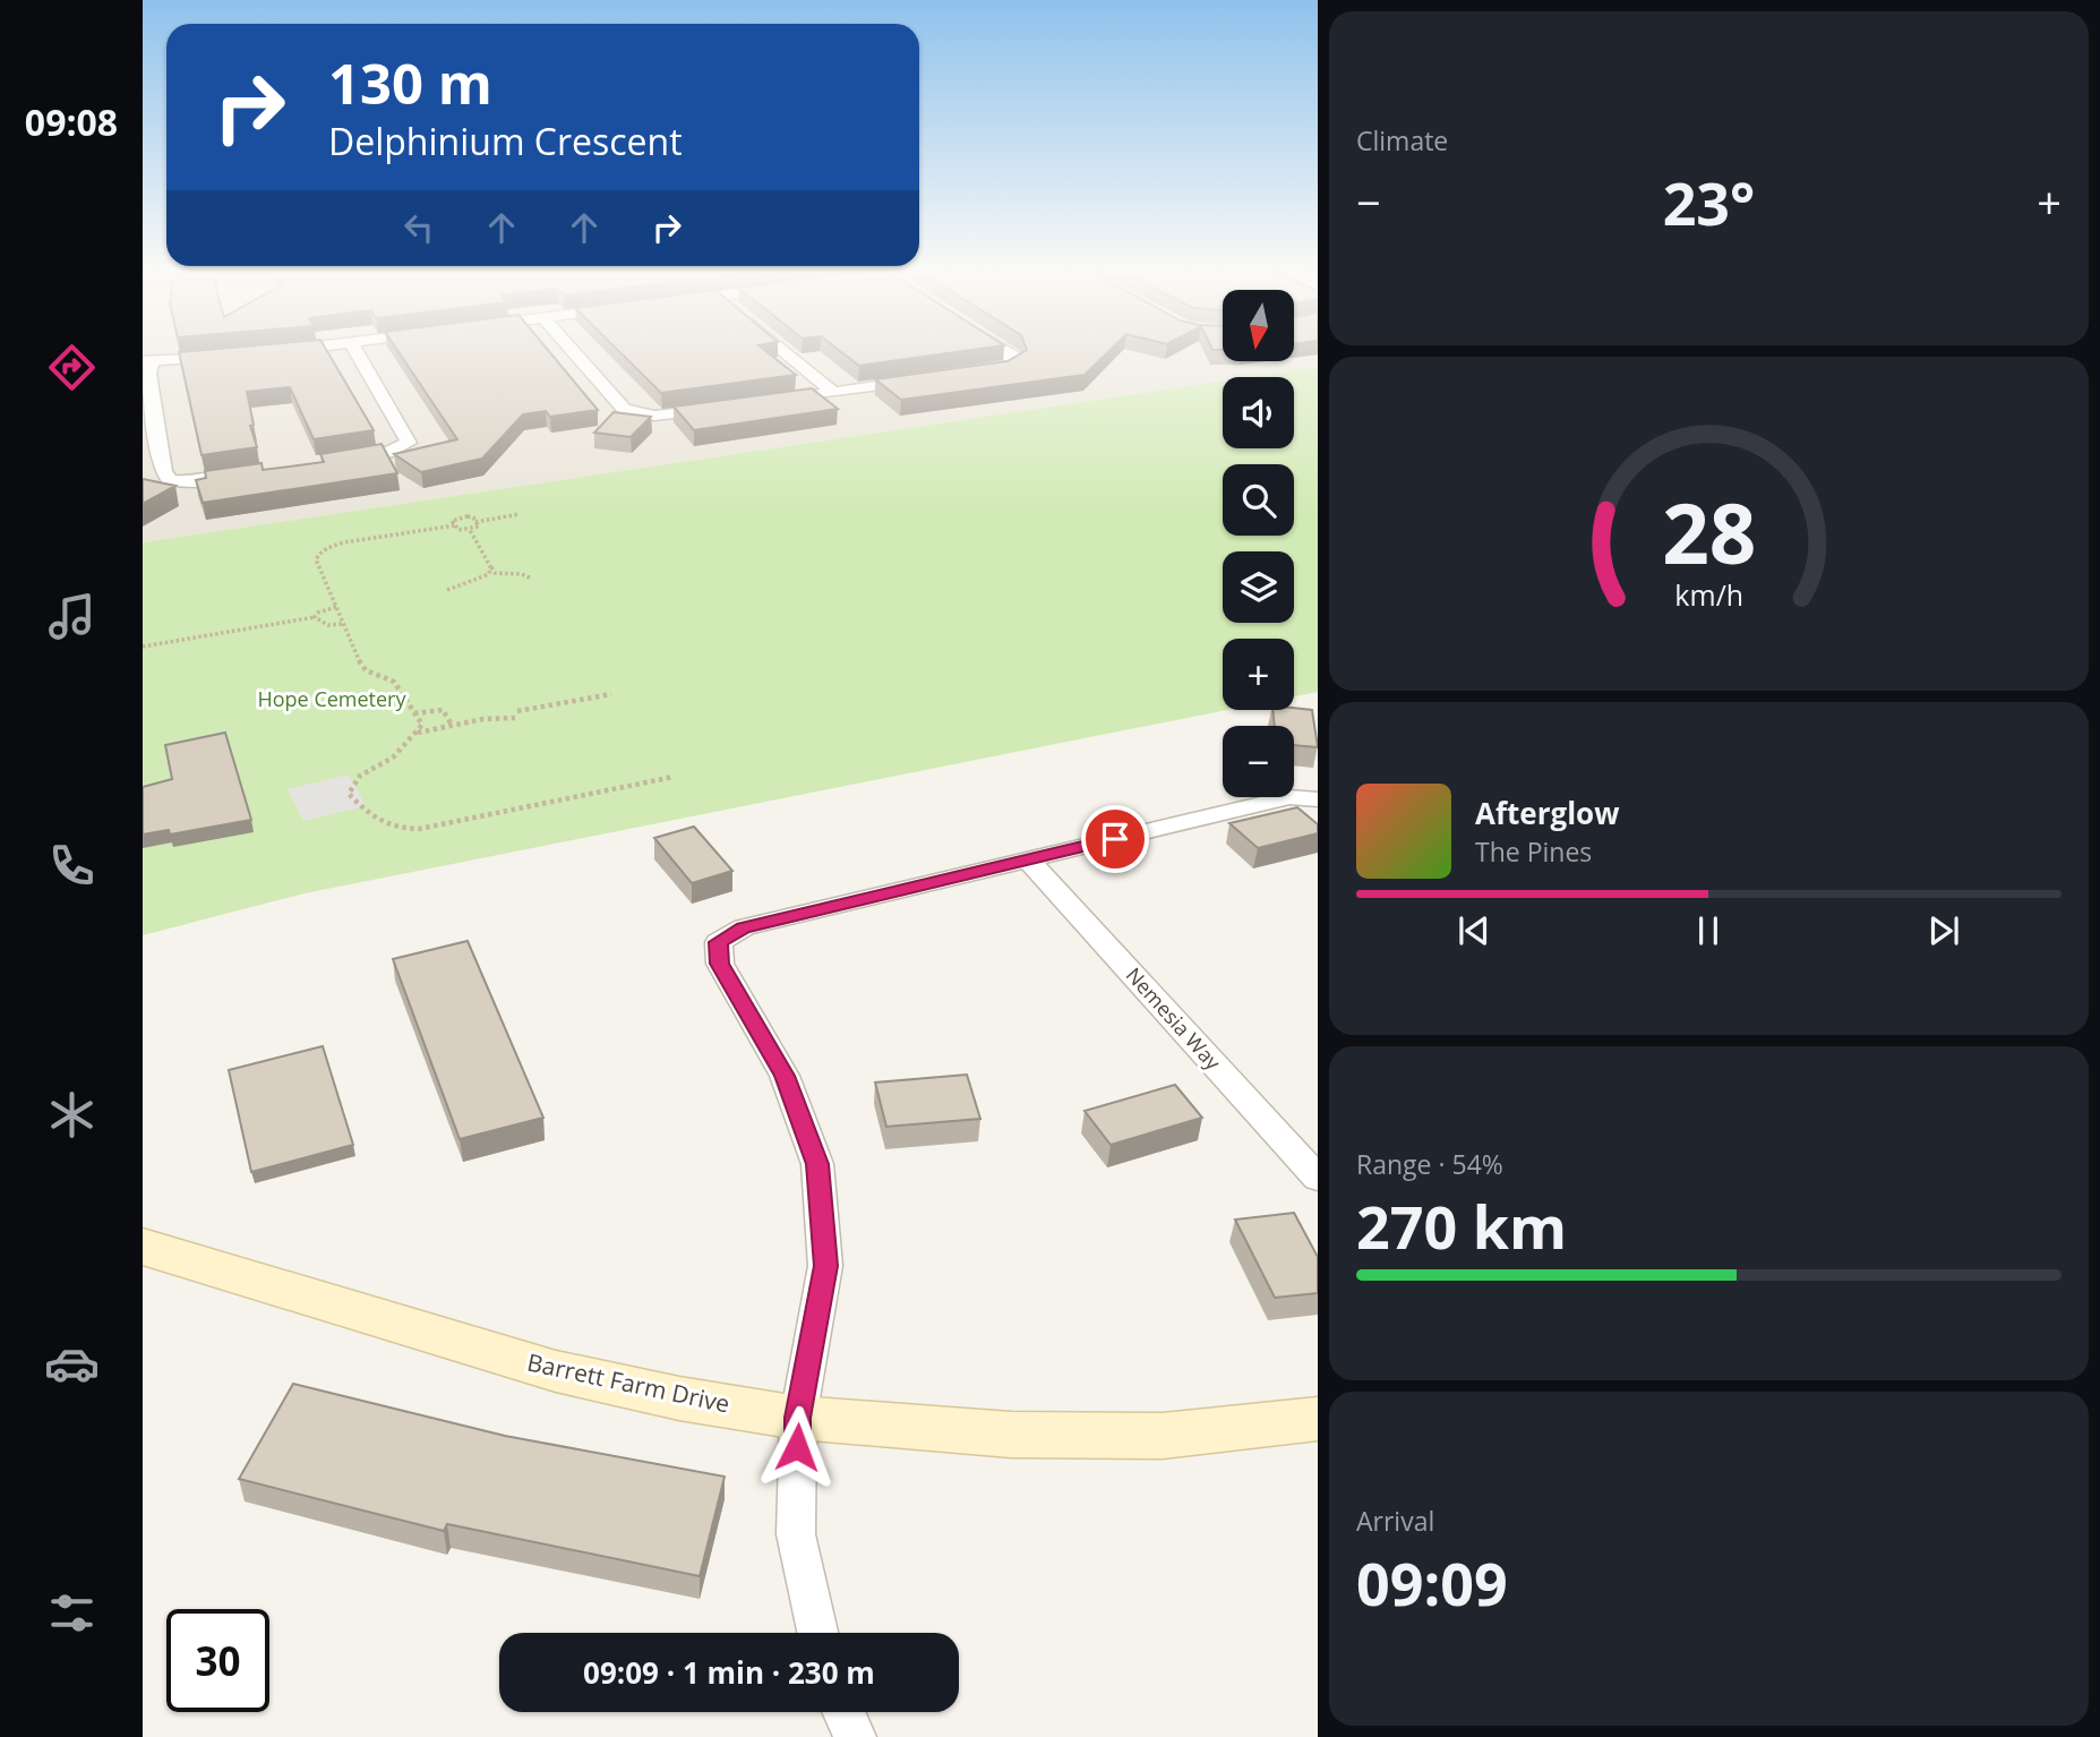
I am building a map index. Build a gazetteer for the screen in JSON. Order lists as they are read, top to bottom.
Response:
{
  "streets": {
    "street": ["Nemesia Way", "Barrett Farm Drive"]
  },
  "parks": ["Hope Cemetery"],
  "north": "bottom",
  "page": {
    "tabs": "09:08",
    "tile": [
      "Climate",
      ["Range · 54%", "270 km"],
      ["Arrival", "09:09"]
    ],
    "turn": ["130 m", "Delphinium Crescent"],
    "heat": ["−", "23°", "+"],
    "map_buttons": ["+", "−"],
    "song": ["Afterglow", "The Pines"],
    "limit": "30",
    "trip": "09:09 · 1 min · 230 m",
    "gauge": ["28", "km/h"]
  }
}
